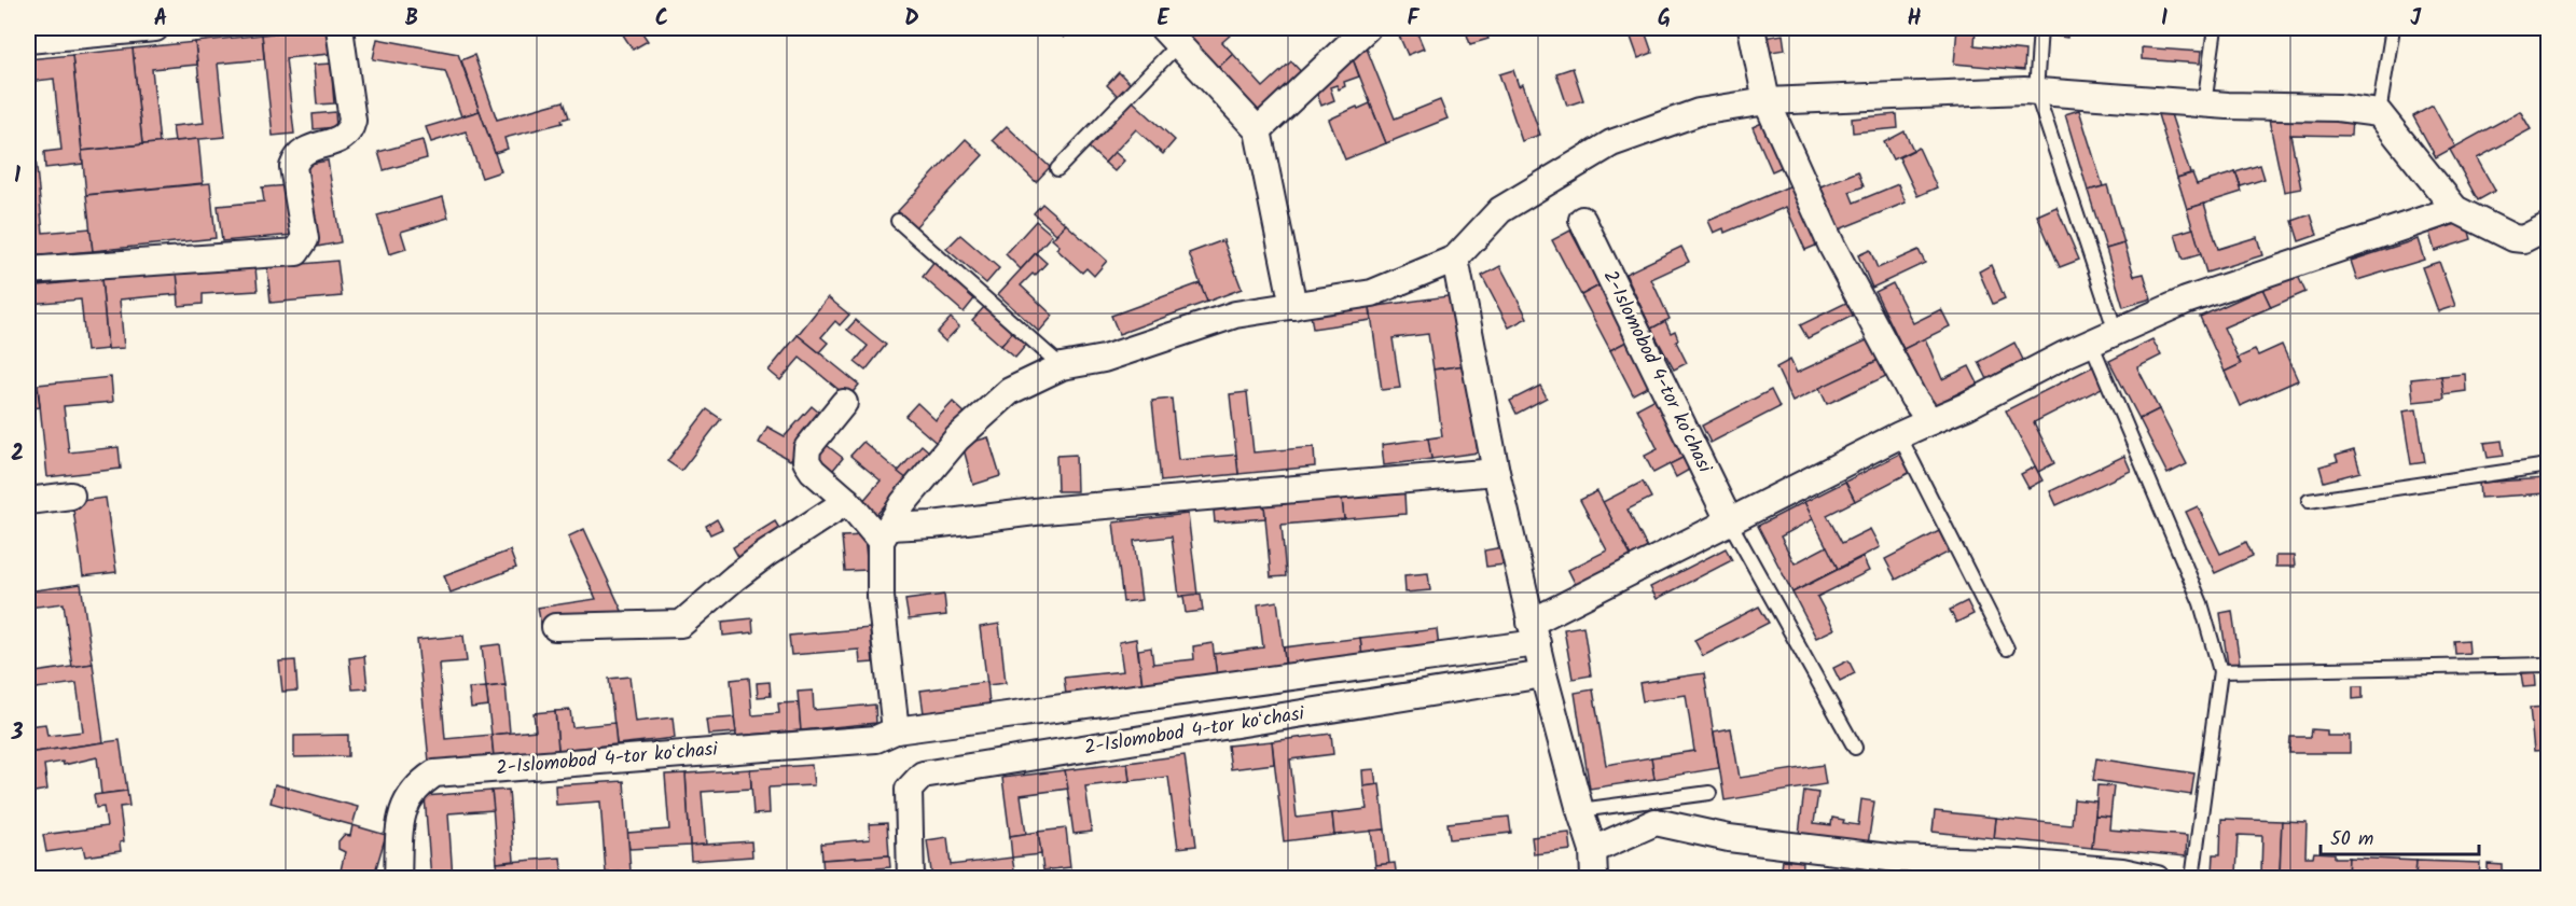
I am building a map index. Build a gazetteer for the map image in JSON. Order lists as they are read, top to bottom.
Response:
{
  "streets": {
    "street": ["2-Islomobod 4-tor koʻchasi"]
  },
  "scale_bar": "50 m",
  "grid": {
    "columns": [
      "A",
      "B",
      "C",
      "D",
      "E",
      "F",
      "G",
      "H",
      "I",
      "J"
    ],
    "rows": ["1", "2", "3"]
  }
}
